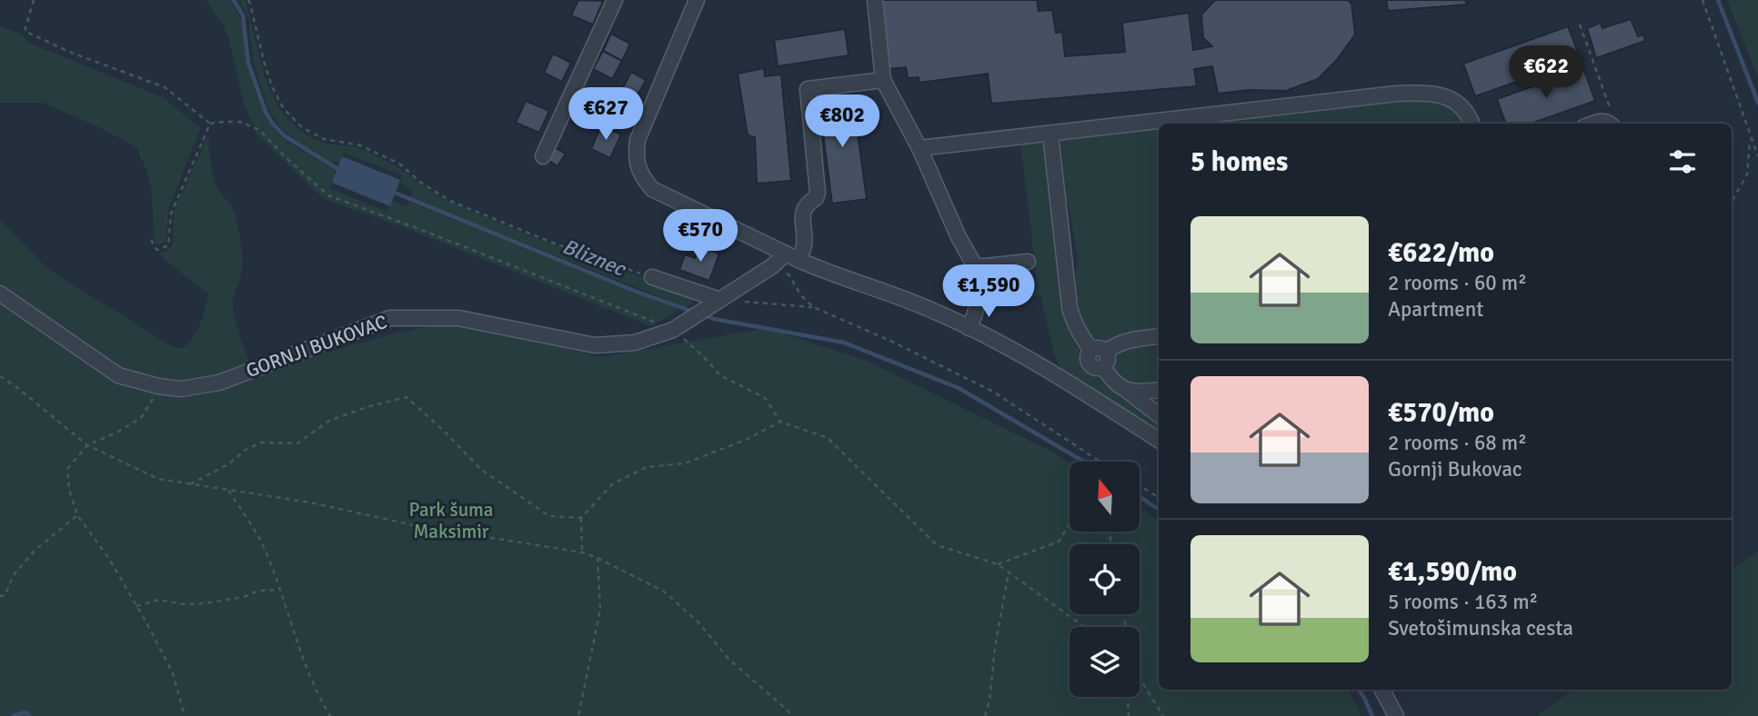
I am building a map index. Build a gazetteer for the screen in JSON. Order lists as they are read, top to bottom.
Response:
{
  "streets": {
    "street": ["GORNJI BUKOVAC"]
  },
  "water": ["Bliznec"],
  "parks": ["Park šuma Maksimir"],
  "north": "top",
  "page": {
    "price": [
      "€622",
      "€627",
      "€802",
      "€570",
      "€1,590"
    ],
    "heading": "5 homes",
    "list": [
      {
        "name": "€622/mo",
        "note": "2 rooms · 60 m² · Apartment"
      },
      {
        "name": "€570/mo",
        "note": "2 rooms · 68 m² · Gornji Bukovac"
      },
      {
        "name": "€1,590/mo",
        "note": "5 rooms · 163 m² · Svetošimunska cesta"
      }
    ]
  }
}
